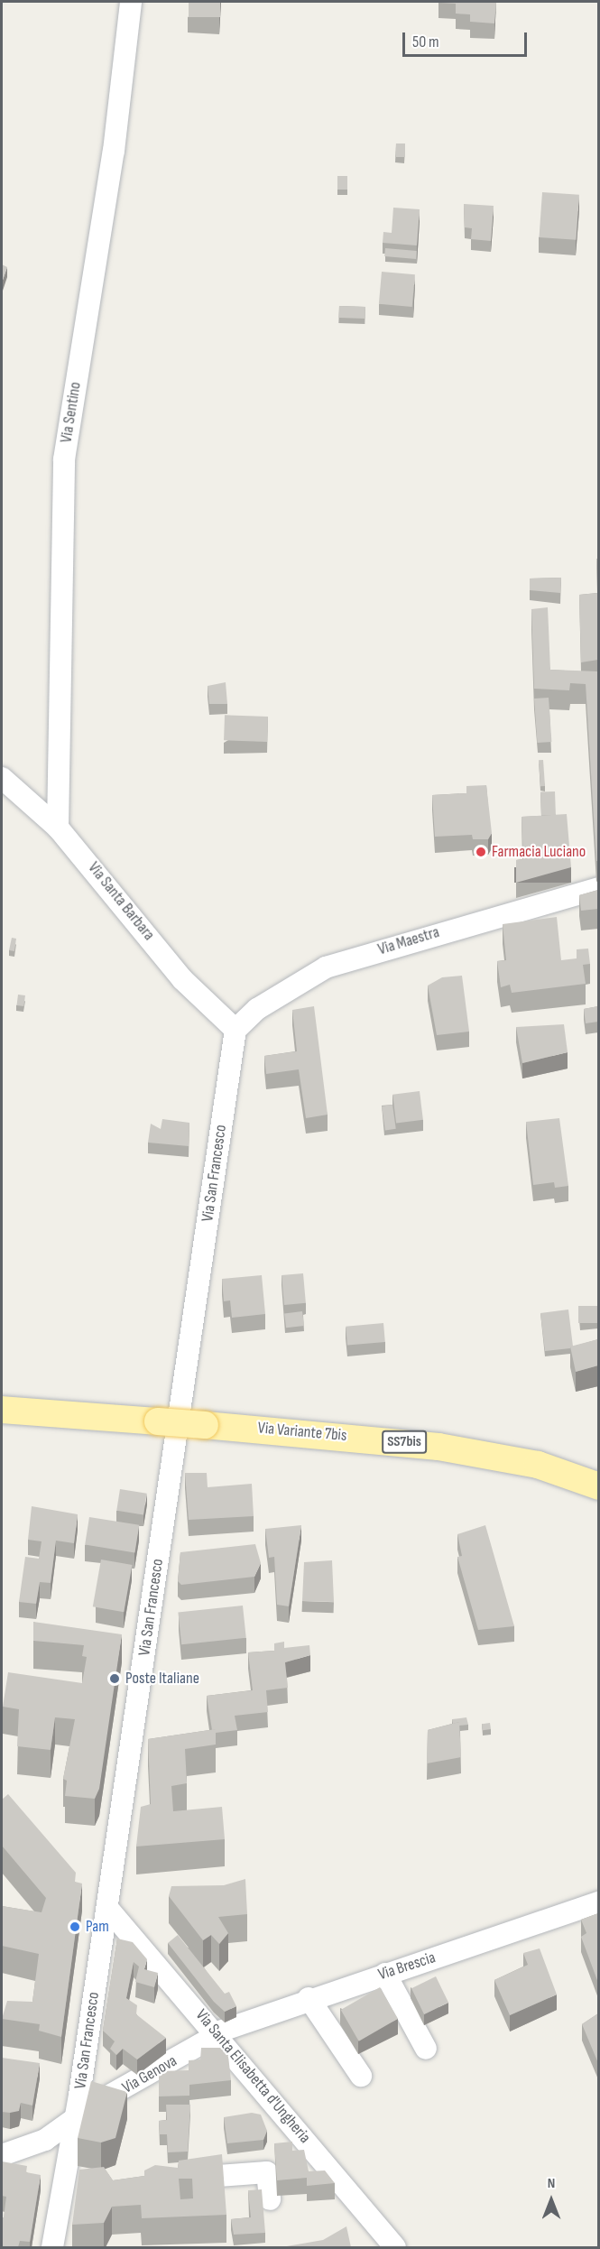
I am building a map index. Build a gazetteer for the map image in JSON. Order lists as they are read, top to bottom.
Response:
{
  "streets": {
    "main road": ["Via Variante 7bis", "SS7bis"],
    "street": [
      "Via Sentino",
      "Via Santa Barbara",
      "Via Maestra",
      "Via San Francesco",
      "Via Brescia",
      "Via Genova",
      "Via Santa Elisabetta d'Ungheria"
    ]
  },
  "crossings": [
    ["Via Sentino", "Via Santa Barbara"],
    ["Via Santa Barbara", "Via Maestra"],
    ["Via Santa Barbara", "Via San Francesco"],
    ["Via Maestra", "Via San Francesco"],
    ["Via San Francesco", "Via Genova"],
    ["Via San Francesco", "Via Santa Elisabetta d'Ungheria"],
    ["Via Brescia", "Via Genova"],
    ["Via Brescia", "Via Santa Elisabetta d'Ungheria"],
    ["Via Genova", "Via Santa Elisabetta d'Ungheria"]
  ],
  "places": ["Farmacia Luciano", "Poste Italiane", "Pam"],
  "scale_bar": "50 m",
  "north": "top"
}
